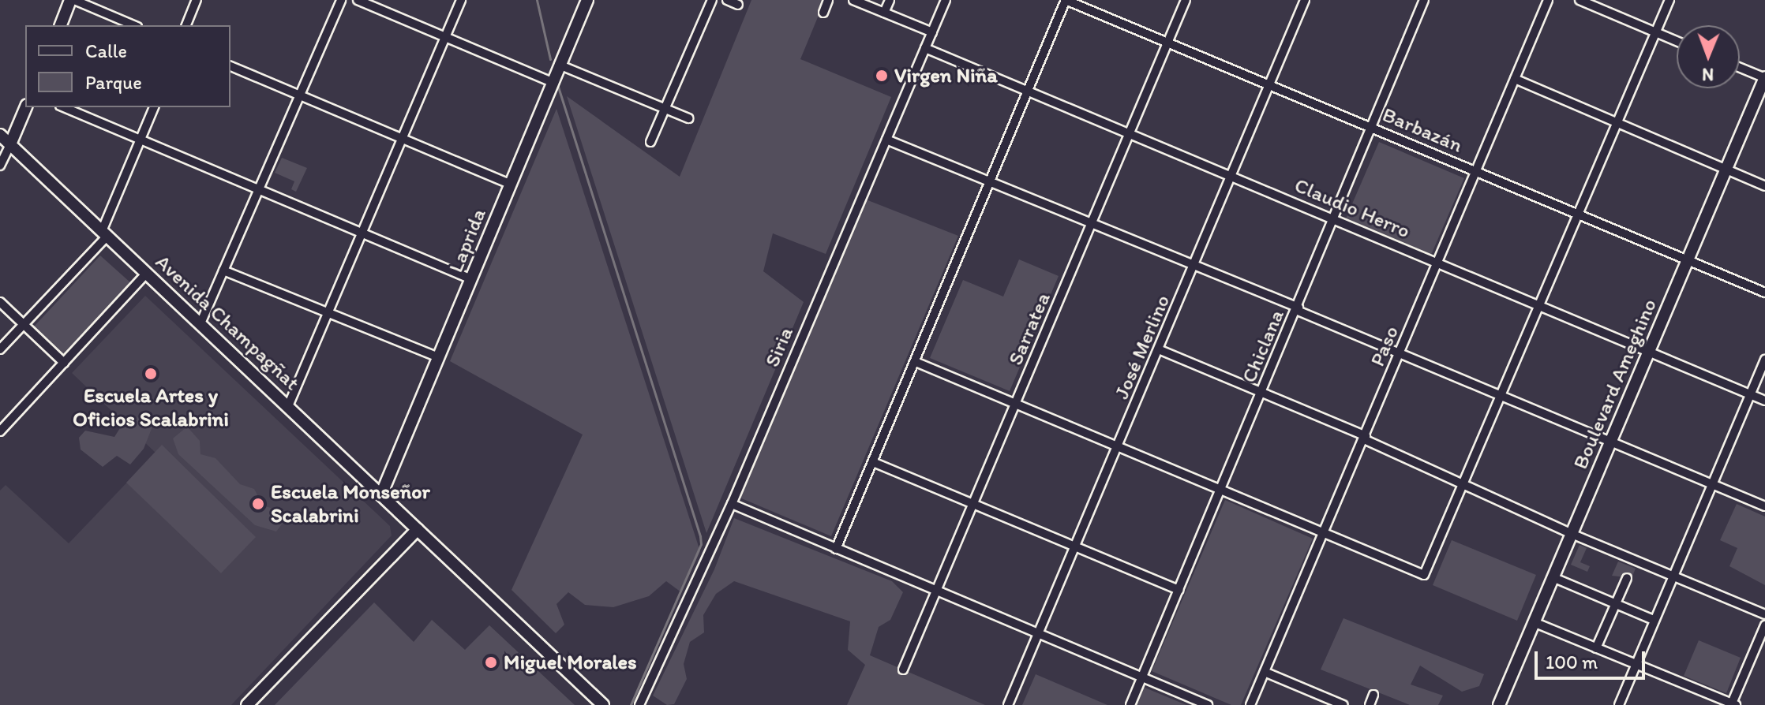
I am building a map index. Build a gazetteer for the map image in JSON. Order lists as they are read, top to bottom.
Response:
{
  "streets": {
    "main road": ["Laprida", "Avenida Champagñat", "Boulevard Ameghino"],
    "street": [
      "Barbazán",
      "Claudio Herro",
      "Sarratea",
      "Chiclana",
      "Paso",
      "Siria",
      "José Merlino"
    ]
  },
  "crossings": [
    ["Barbazán", "Sarratea"],
    ["Barbazán", "Chiclana"],
    ["Barbazán", "Paso"],
    ["Barbazán", "José Merlino"],
    ["Barbazán", "Boulevard Ameghino"],
    ["Claudio Herro", "Sarratea"],
    ["Claudio Herro", "Chiclana"],
    ["Claudio Herro", "Paso"],
    ["Claudio Herro", "Siria"],
    ["Claudio Herro", "José Merlino"],
    ["Claudio Herro", "Boulevard Ameghino"],
    ["Laprida", "Avenida Champagñat"]
  ],
  "places": [
    "Virgen Niña",
    "Escuela Artes y Oficios Scalabrini",
    "Escuela Monseñor Scalabrini",
    "Miguel Morales"
  ],
  "legend": ["Calle", "Parque"],
  "scale_bar": "100 m",
  "north": "bottom"
}
